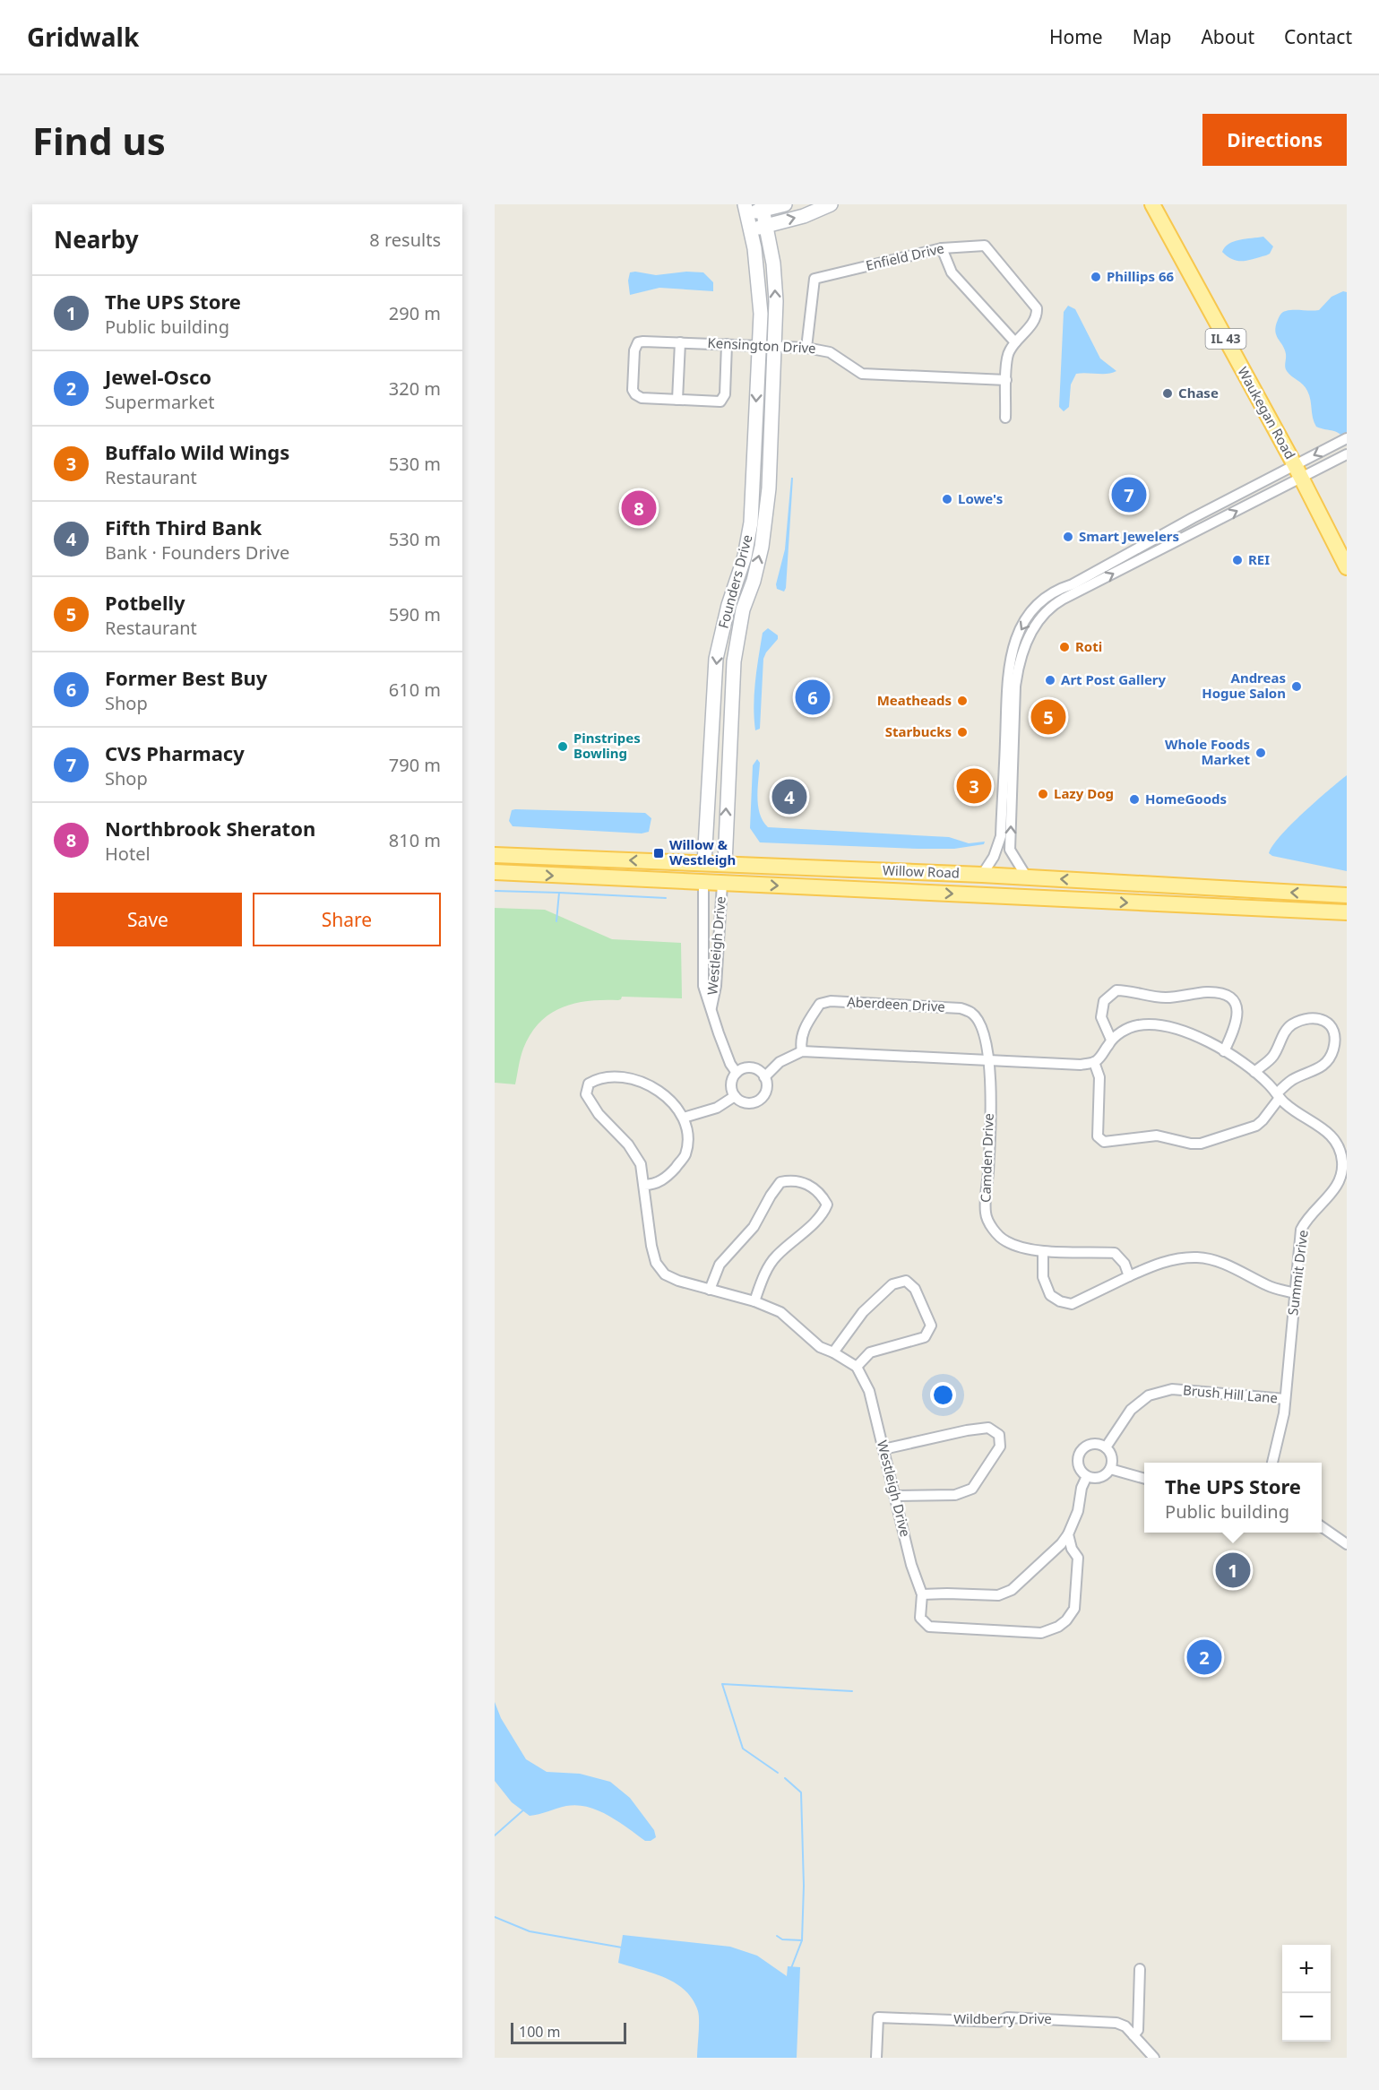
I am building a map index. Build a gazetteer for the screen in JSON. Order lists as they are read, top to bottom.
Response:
{
  "streets": {
    "main road": [
      "IL 43",
      "Waukegan Road",
      "Founders Drive",
      "Willow Road"
    ],
    "street": [
      "Enfield Drive",
      "Kensington Drive",
      "Westleigh Drive",
      "Aberdeen Drive",
      "Camden Drive",
      "Summit Drive",
      "Brush Hill Lane",
      "Wildberry Drive"
    ]
  },
  "crossings": [
    ["Enfield Drive", "Kensington Drive"],
    ["Kensington Drive", "Founders Drive"],
    ["Founders Drive", "Willow Road"],
    ["Willow Road", "Westleigh Drive"],
    ["Aberdeen Drive", "Camden Drive"],
    ["Summit Drive", "Brush Hill Lane"]
  ],
  "places": {
    "other": [
      "Phillips 66",
      "Chase",
      "Lowe's",
      "Smart Jewelers",
      "REI",
      "Roti",
      "Art Post Gallery",
      "Andreas Hogue Salon",
      "Meatheads",
      "Starbucks",
      "Pinstripes Bowling",
      "Whole Foods Market",
      "Lazy Dog",
      "HomeGoods"
    ],
    "transit": ["Willow & Westleigh"]
  },
  "scale_bar": "100 m",
  "page": {
    "header": "Gridwalk",
    "nav": [
      "Home",
      "Map",
      "About",
      "Contact"
    ],
    "buttons": [
      "Directions",
      ["Save", "Share"]
    ],
    "title": "Find us",
    "heading": ["Nearby", "8 results"],
    "list": [
      {
        "mark": "1",
        "name": "The UPS Store",
        "note": "Public building",
        "value": "290 m"
      },
      {
        "mark": "2",
        "name": "Jewel-Osco",
        "note": "Supermarket",
        "value": "320 m"
      },
      {
        "mark": "3",
        "name": "Buffalo Wild Wings",
        "note": "Restaurant",
        "value": "530 m"
      },
      {
        "mark": "4",
        "name": "Fifth Third Bank",
        "note": "Bank · Founders Drive",
        "value": "530 m"
      },
      {
        "mark": "5",
        "name": "Potbelly",
        "note": "Restaurant",
        "value": "590 m"
      },
      {
        "mark": "6",
        "name": "Former Best Buy",
        "note": "Shop",
        "value": "610 m"
      },
      {
        "mark": "7",
        "name": "CVS Pharmacy",
        "note": "Shop",
        "value": "790 m"
      },
      {
        "mark": "8",
        "name": "Northbrook Sheraton",
        "note": "Hotel",
        "value": "810 m"
      }
    ],
    "pins": [
      "7",
      "8",
      "6",
      "5",
      "3",
      "4",
      "1",
      "2"
    ],
    "popup": ["The UPS Store", "Public building"],
    "map_buttons": ["+", "−"],
    "scale": "100 m"
  }
}
